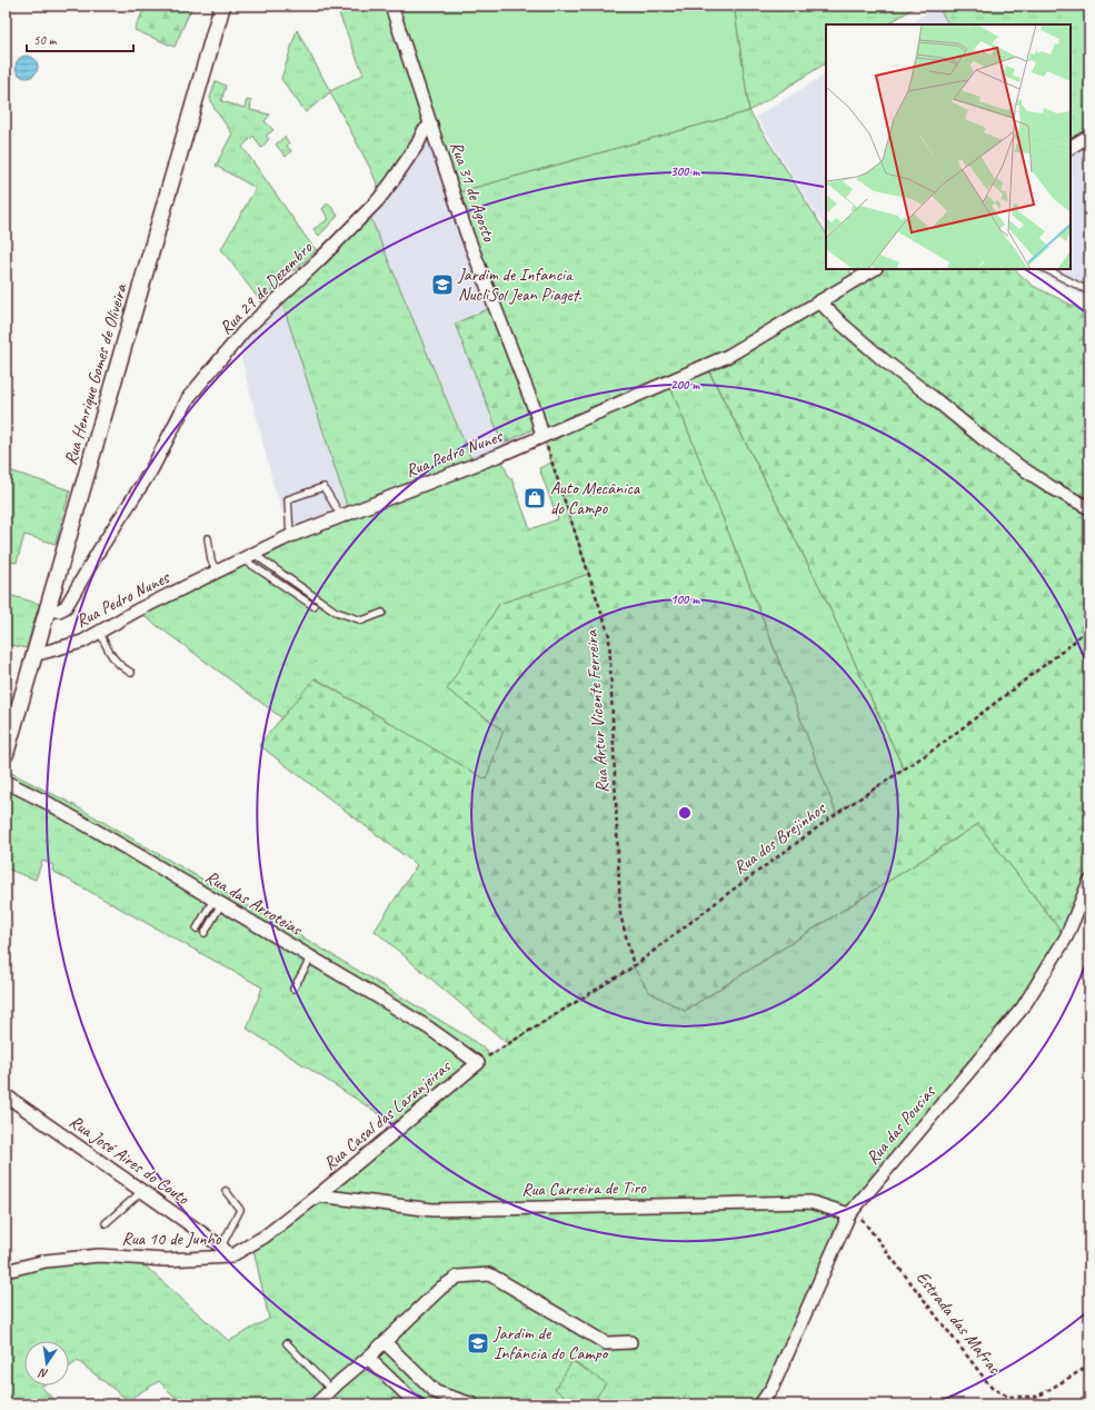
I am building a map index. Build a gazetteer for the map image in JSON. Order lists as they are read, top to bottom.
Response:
{
  "streets": {
    "street": [
      "Rua 31 de Agosto",
      "Rua 29 de Dezembro",
      "Rua Henrique Gomes de Oliveira",
      "Rua Pedro Nunes",
      "Rua das Arroteias",
      "Rua Casal das Laranjeiras",
      "Rua das Pousias",
      "Rua José Aires do Couto",
      "Rua Carreira de Tiro",
      "Rua 10 de Junho"
    ],
    "path": ["Rua Artur Vicente Ferreira", "Rua dos Brejinhos", "Estrada das Mafras"]
  },
  "crossings": [
    ["Rua 31 de Agosto", "Rua 29 de Dezembro"],
    ["Rua 31 de Agosto", "Rua Pedro Nunes"],
    ["Rua 31 de Agosto", "Rua Artur Vicente Ferreira"],
    ["Rua 29 de Dezembro", "Rua Henrique Gomes de Oliveira"],
    ["Rua Henrique Gomes de Oliveira", "Rua Pedro Nunes"],
    ["Rua Pedro Nunes", "Rua Artur Vicente Ferreira"],
    ["Rua Artur Vicente Ferreira", "Rua dos Brejinhos"],
    ["Rua dos Brejinhos", "Rua das Arroteias"],
    ["Rua dos Brejinhos", "Rua Casal das Laranjeiras"],
    ["Rua das Arroteias", "Rua Casal das Laranjeiras"],
    ["Rua Casal das Laranjeiras", "Rua Carreira de Tiro"],
    ["Rua Casal das Laranjeiras", "Rua 10 de Junho"],
    ["Rua das Pousias", "Rua Carreira de Tiro"],
    ["Rua das Pousias", "Estrada das Mafras"],
    ["Rua José Aires do Couto", "Rua 10 de Junho"],
    ["Rua Carreira de Tiro", "Rua 10 de Junho"],
    ["Rua Carreira de Tiro", "Estrada das Mafras"]
  ],
  "places": {
    "school or university": ["Jardim de Infancia NucliSol Jean Piaget.", "Jardim de Infância do Campo"],
    "shop": ["Auto Mecânica do Campo"]
  },
  "scale_bar": "50 m",
  "north": "bottom",
  "rings": ["300 m", "200 m", "100 m"]
}
